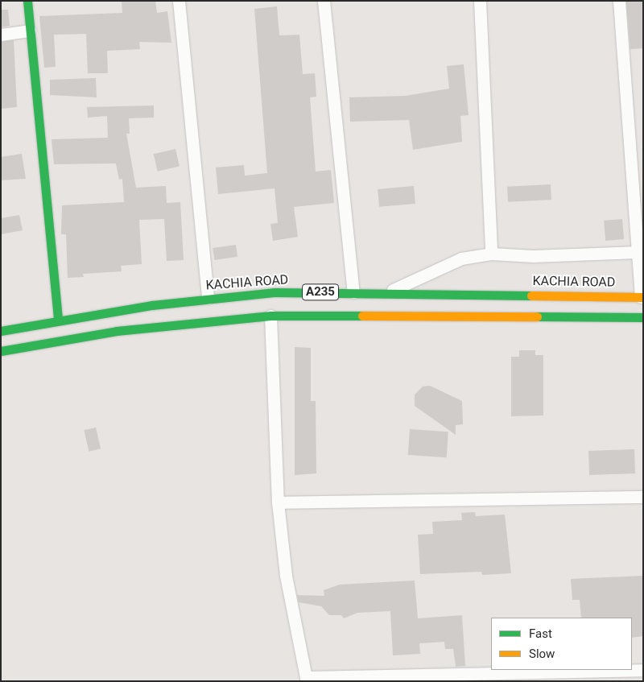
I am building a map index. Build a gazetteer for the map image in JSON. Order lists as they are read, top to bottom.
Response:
{
  "streets": {
    "main road": ["KACHIA ROAD", "A235"]
  },
  "legend": ["Fast", "Slow"]
}
